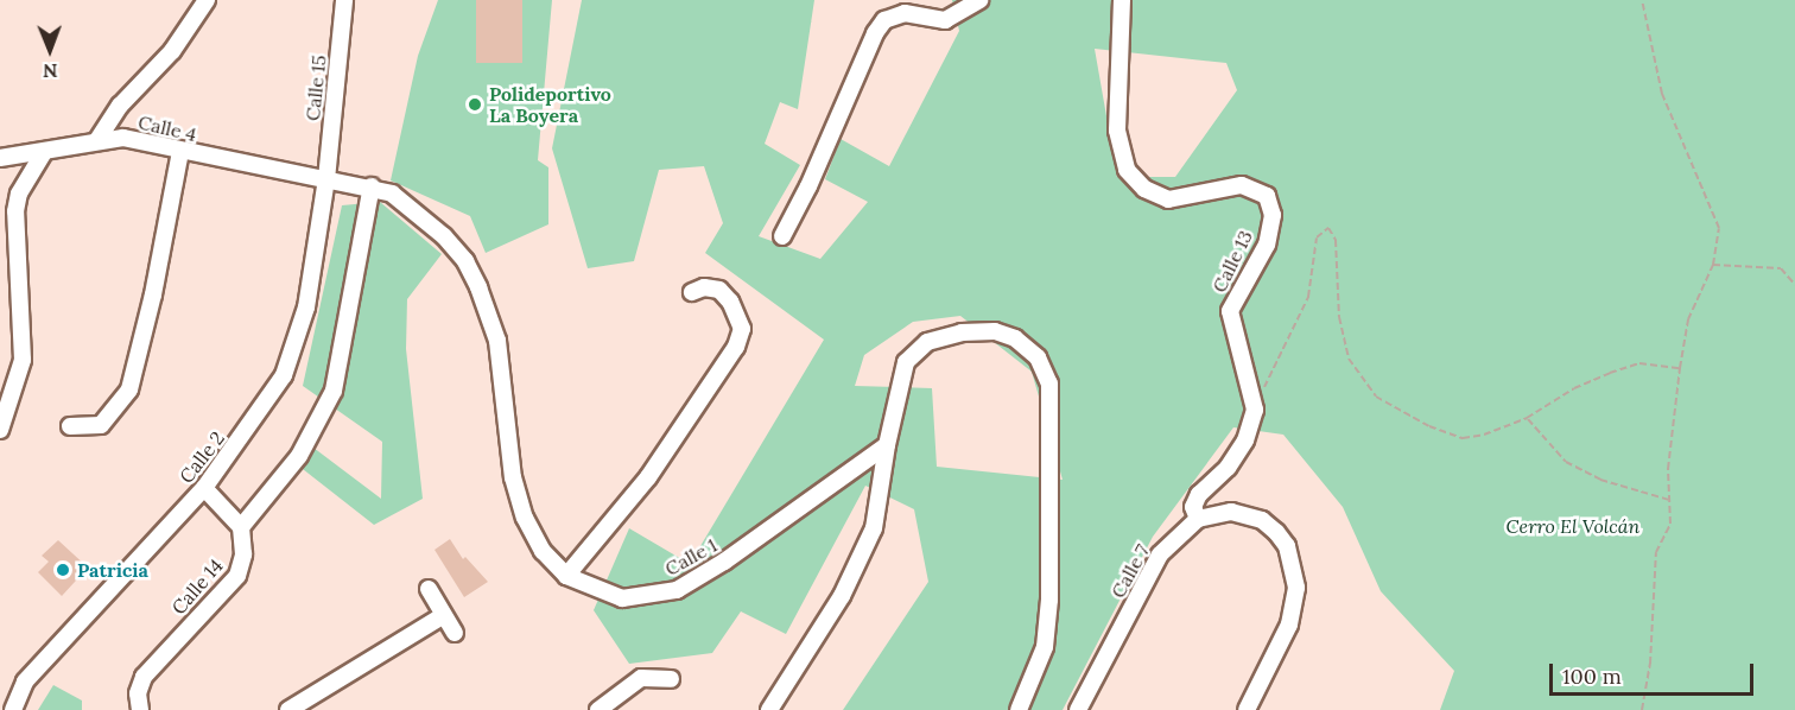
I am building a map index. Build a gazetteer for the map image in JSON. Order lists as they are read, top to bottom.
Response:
{
  "streets": {
    "street": [
      "Calle 15",
      "Calle 4",
      "Calle 13",
      "Calle 2",
      "Calle 1",
      "Calle 7",
      "Calle 14"
    ]
  },
  "crossings": [
    ["Calle 15", "Calle 4"],
    ["Calle 15", "Calle 2"],
    ["Calle 15", "Calle 1"],
    ["Calle 4", "Calle 2"],
    ["Calle 4", "Calle 1"],
    ["Calle 2", "Calle 1"]
  ],
  "parks": ["Cerro El Volcán"],
  "places": ["Polideportivo La Boyera", "Patricia"],
  "scale_bar": "100 m",
  "north": "bottom"
}
